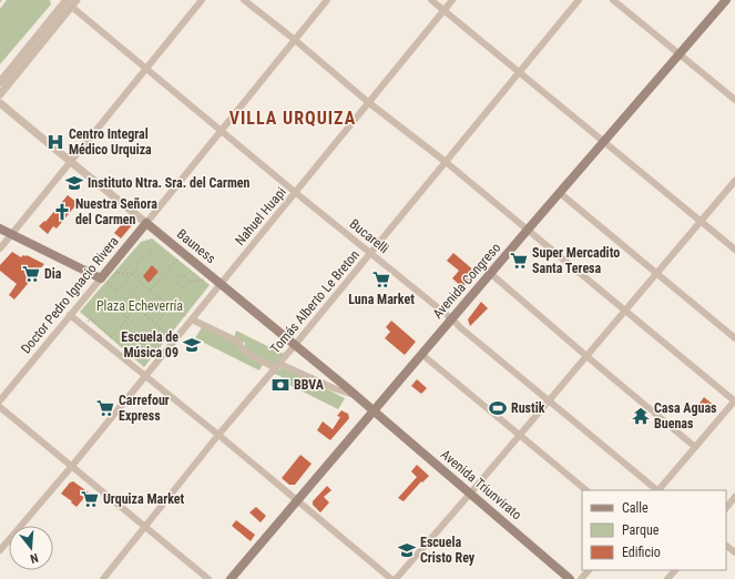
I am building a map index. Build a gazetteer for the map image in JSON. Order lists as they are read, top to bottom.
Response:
{
  "streets": {
    "main road": [
      "Bauness",
      "Avenida Congreso",
      "Doctor Pedro Ignacio Rivera",
      "Avenida Triunvirato"
    ],
    "street": ["Nahuel Huapi", "Bucarelli", "Tomás Alberto Le Breton"]
  },
  "crossings": [
    ["Nahuel Huapi", "Bucarelli"],
    ["Nahuel Huapi", "Bauness"],
    ["Bucarelli", "Avenida Congreso"],
    ["Bucarelli", "Doctor Pedro Ignacio Rivera"],
    ["Bucarelli", "Tomás Alberto Le Breton"],
    ["Bauness", "Avenida Congreso"],
    ["Bauness", "Doctor Pedro Ignacio Rivera"],
    ["Bauness", "Tomás Alberto Le Breton"],
    ["Bauness", "Avenida Triunvirato"],
    ["Avenida Congreso", "Avenida Triunvirato"]
  ],
  "districts": ["VILLA URQUIZA"],
  "parks": ["Plaza Echeverría"],
  "places": {
    "hospital": ["Centro Integral Médico Urquiza"],
    "school or university": ["Instituto Ntra. Sra. del Carmen", "Escuela de Música 09", "Escuela Cristo Rey"],
    "church": ["Nuestra Señora del Carmen"],
    "supermarket": [
      "Super Mercadito Santa Teresa",
      "Dia",
      "Luna Market",
      "Carrefour Express",
      "Urquiza Market"
    ],
    "bank": ["BBVA"],
    "sports": ["Rustik"],
    "temple": ["Casa Aguas Buenas"]
  },
  "legend": ["Calle", "Parque", "Edificio"],
  "north": "bottom"
}
